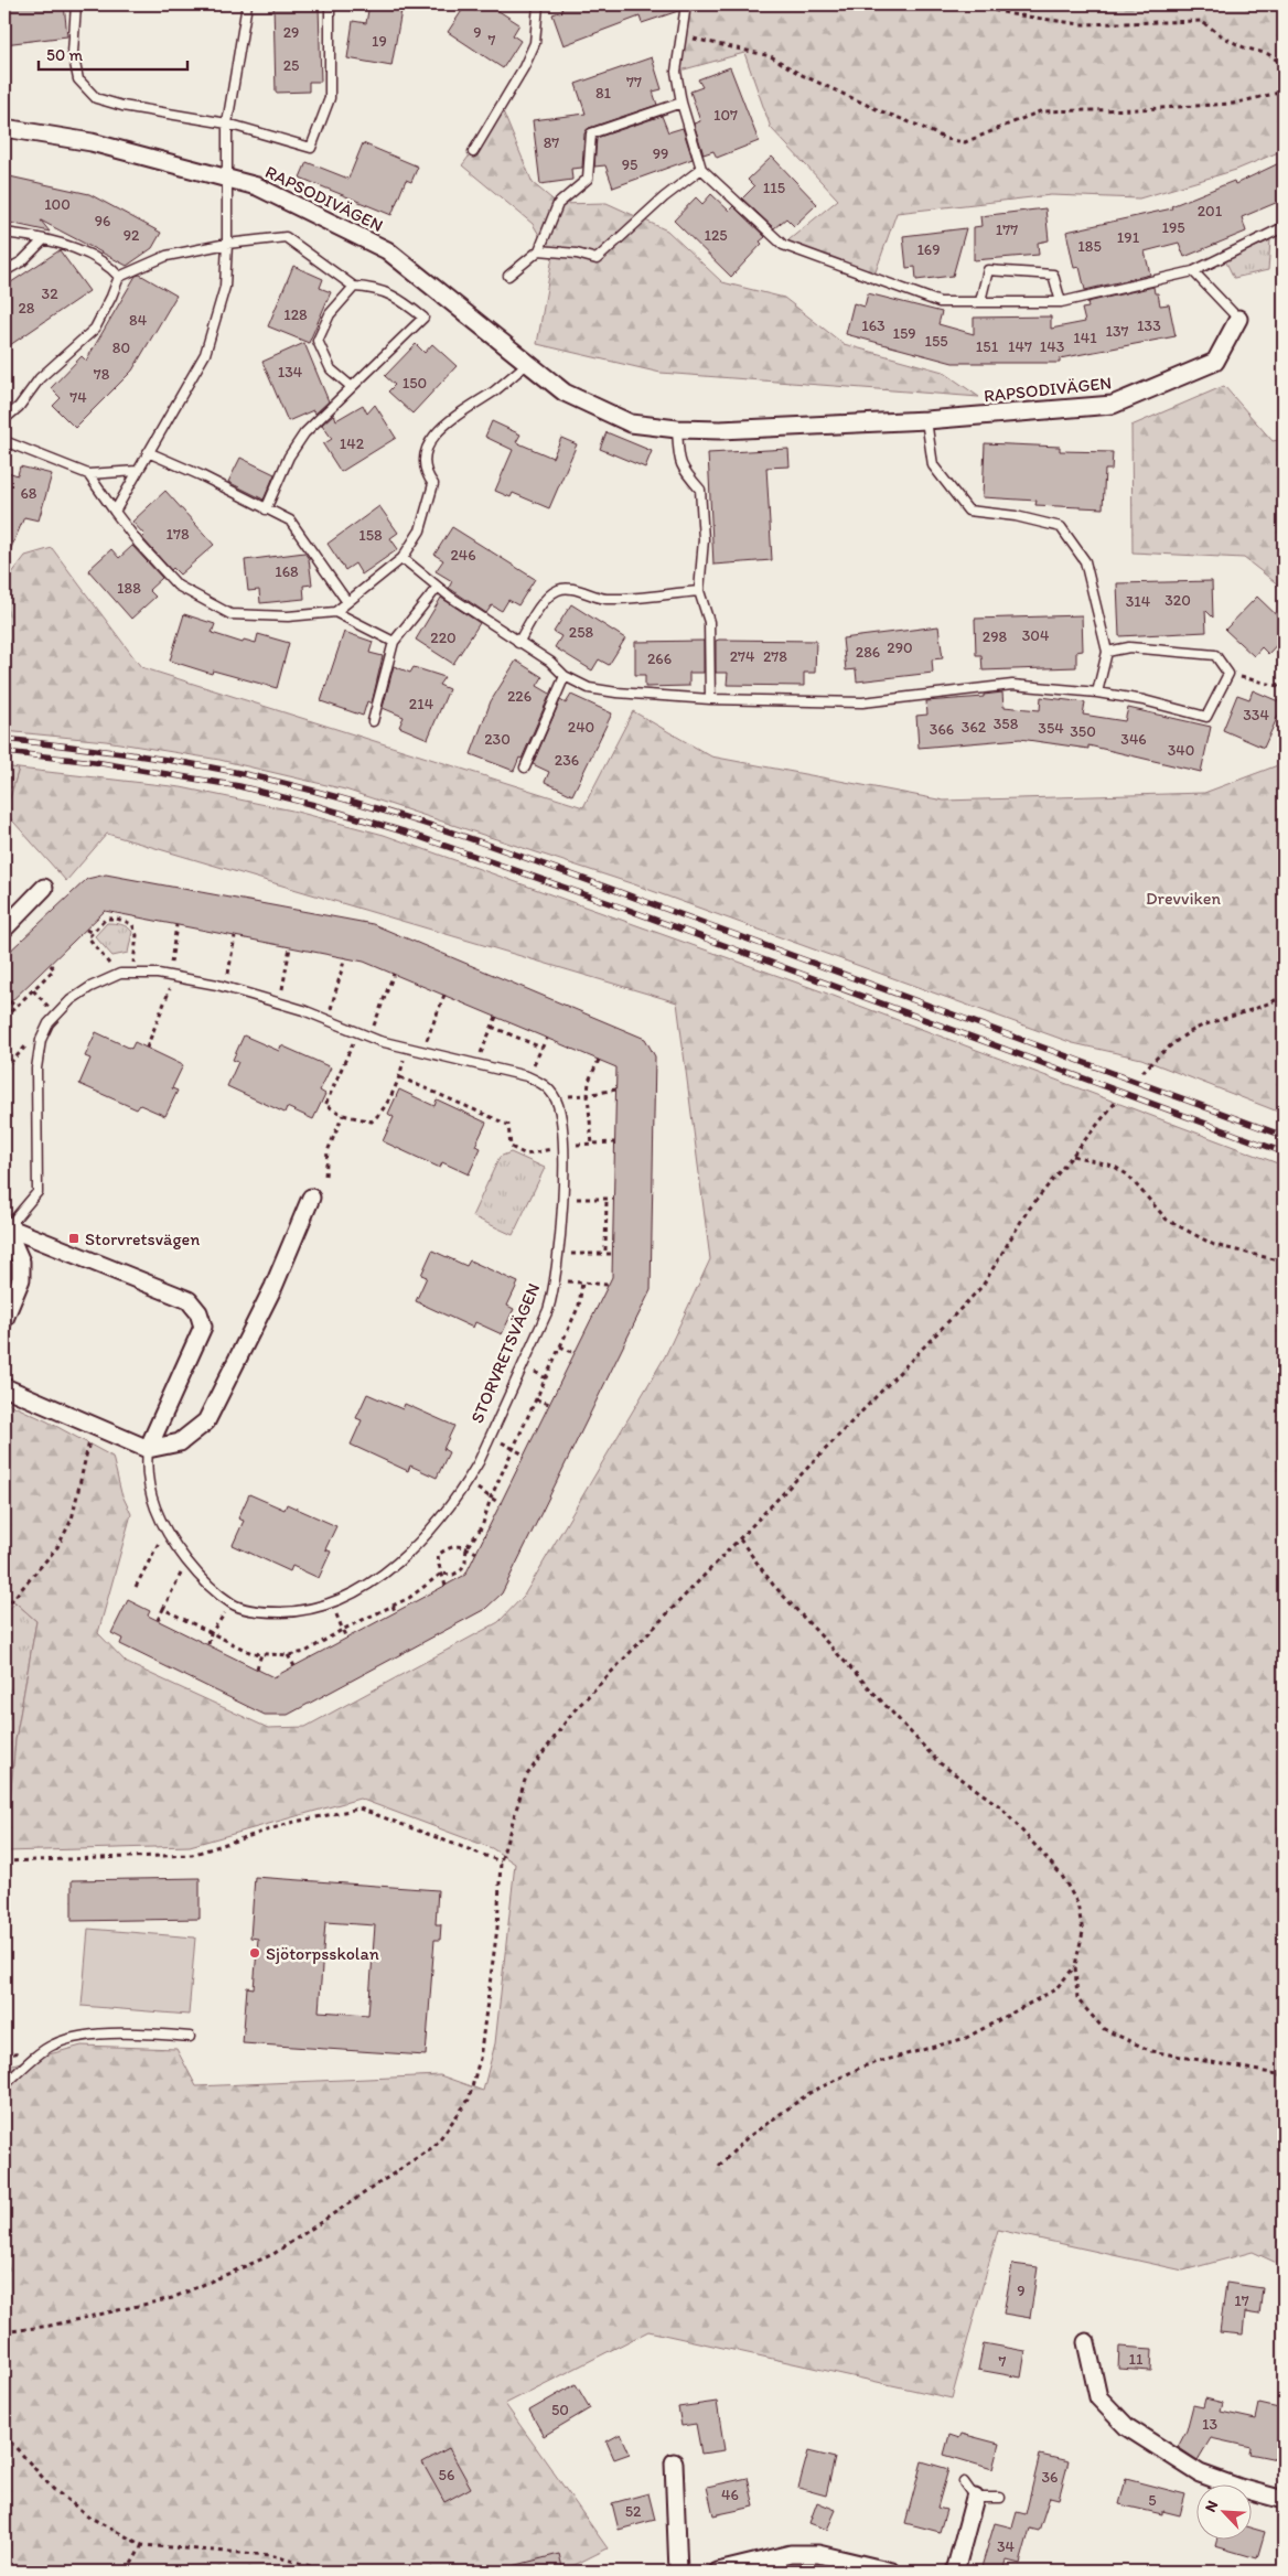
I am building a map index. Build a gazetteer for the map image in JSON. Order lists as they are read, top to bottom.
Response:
{
  "streets": {
    "street": ["RAPSODIVÄGEN", "STORVRETSVÄGEN"]
  },
  "parks": ["Drevviken"],
  "places": {
    "transit": ["Storvretsvägen"],
    "other": ["Sjötorpsskolan"]
  },
  "house_numbers": [
    "29",
    "9",
    "7",
    "19",
    "25",
    "77",
    "81",
    "107",
    "87",
    "99",
    "95",
    "115",
    "100",
    "201",
    "96",
    "195",
    "177",
    "92",
    "125",
    "191",
    "185",
    "169",
    "32",
    "28",
    "128",
    "84",
    "163",
    "133",
    "137",
    "159",
    "141",
    "155",
    "151",
    "147",
    "143",
    "80",
    "134",
    "78",
    "150",
    "74",
    "142",
    "68",
    "178",
    "158",
    "246",
    "168",
    "188",
    "320",
    "314",
    "258",
    "304",
    "298",
    "220",
    "290",
    "286",
    "274",
    "278",
    "266",
    "226",
    "214",
    "334",
    "358",
    "240",
    "362",
    "354",
    "366",
    "350",
    "230",
    "346",
    "340",
    "236",
    "9",
    "17",
    "11",
    "7",
    "50",
    "13",
    "56",
    "36",
    "46",
    "5",
    "52",
    "34"
  ],
  "scale_bar": "50 m",
  "north": "top left"
}
